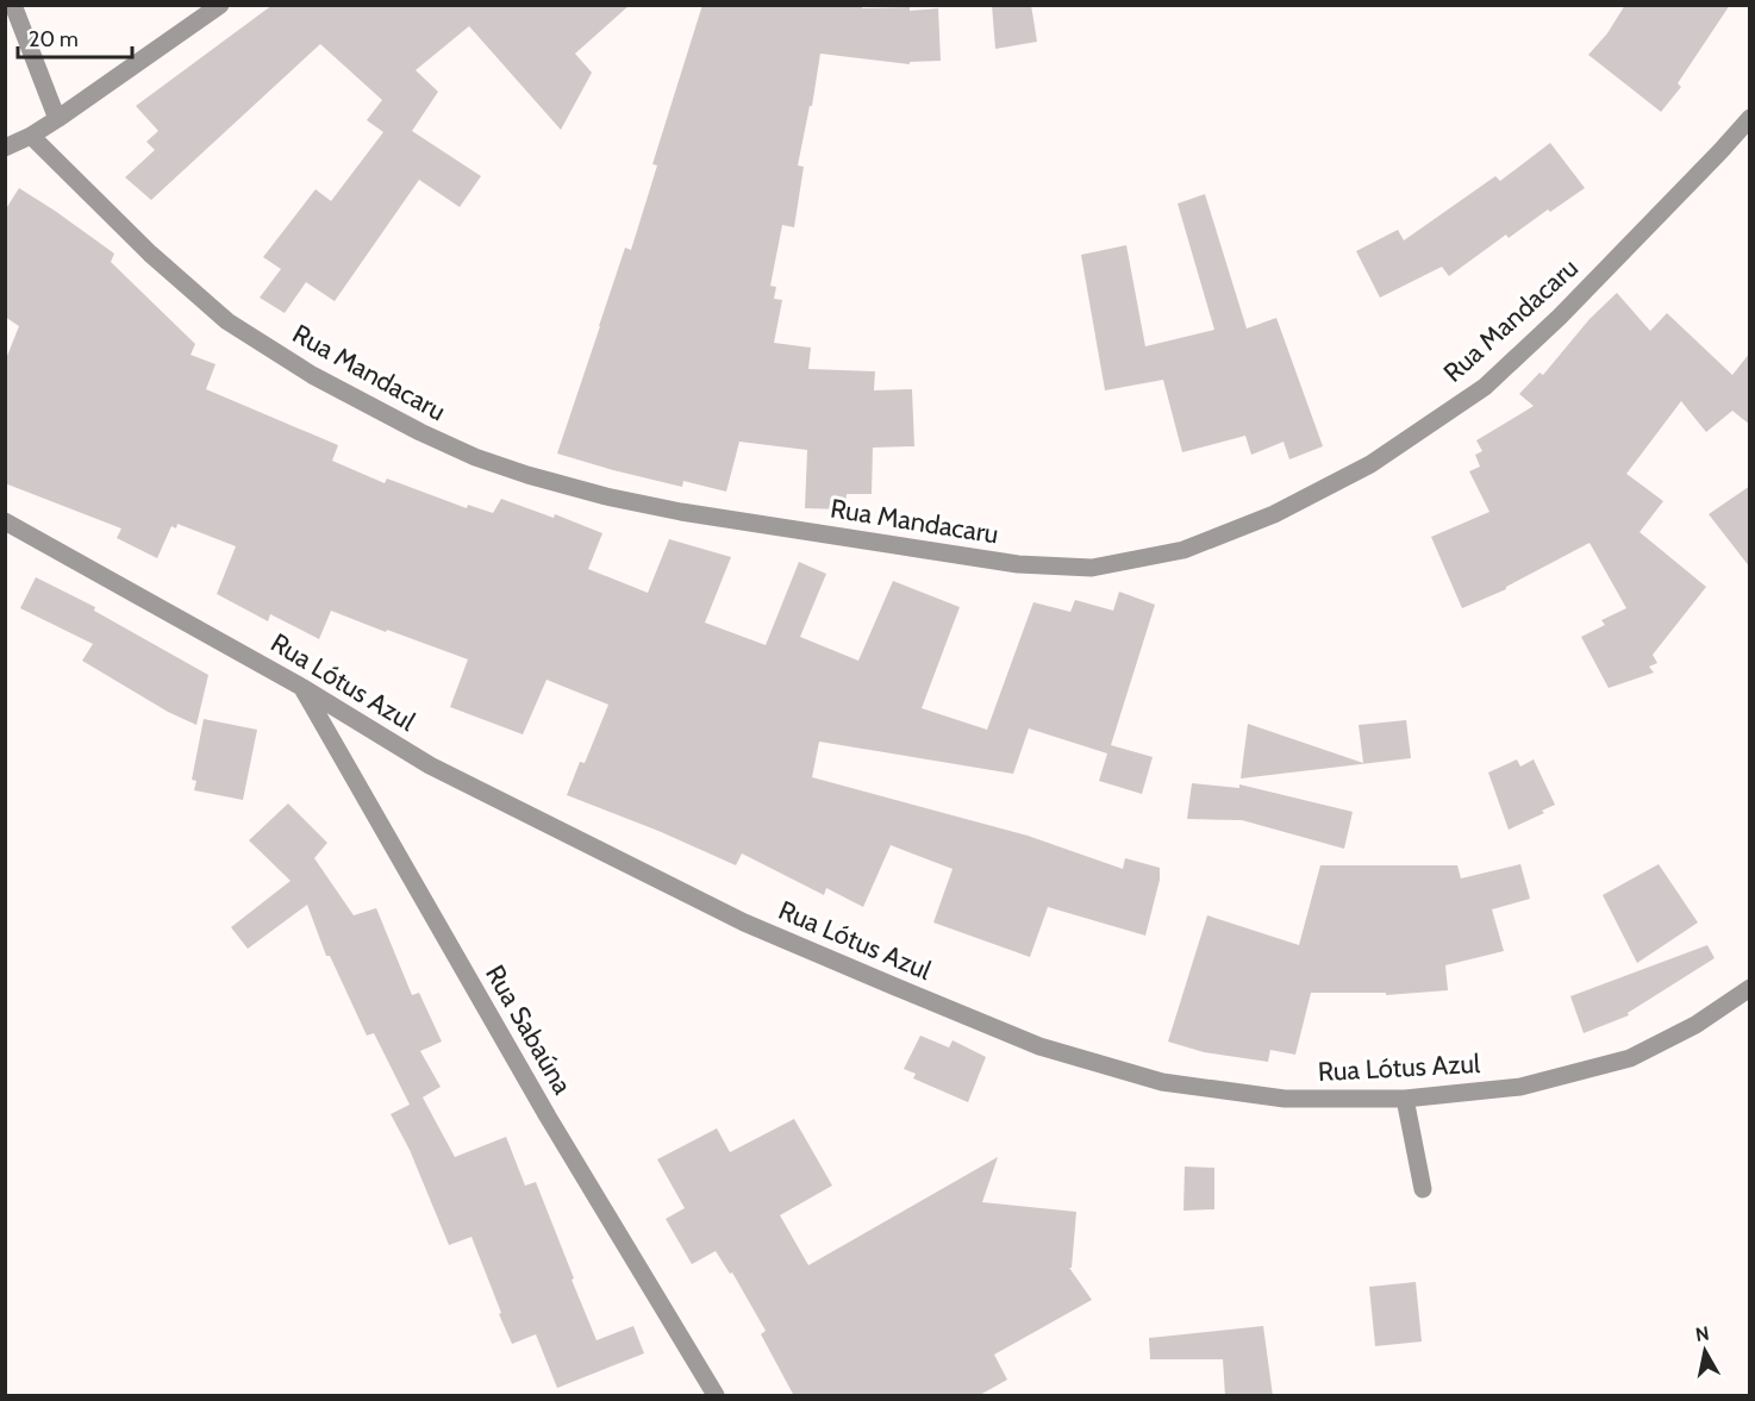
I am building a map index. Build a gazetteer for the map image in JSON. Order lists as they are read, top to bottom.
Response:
{
  "streets": {
    "street": ["Rua Mandacaru", "Rua Lótus Azul", "Rua Sabaúna"]
  },
  "crossings": [
    ["Rua Lótus Azul", "Rua Sabaúna"]
  ],
  "scale_bar": "20 m",
  "north": "top"
}
